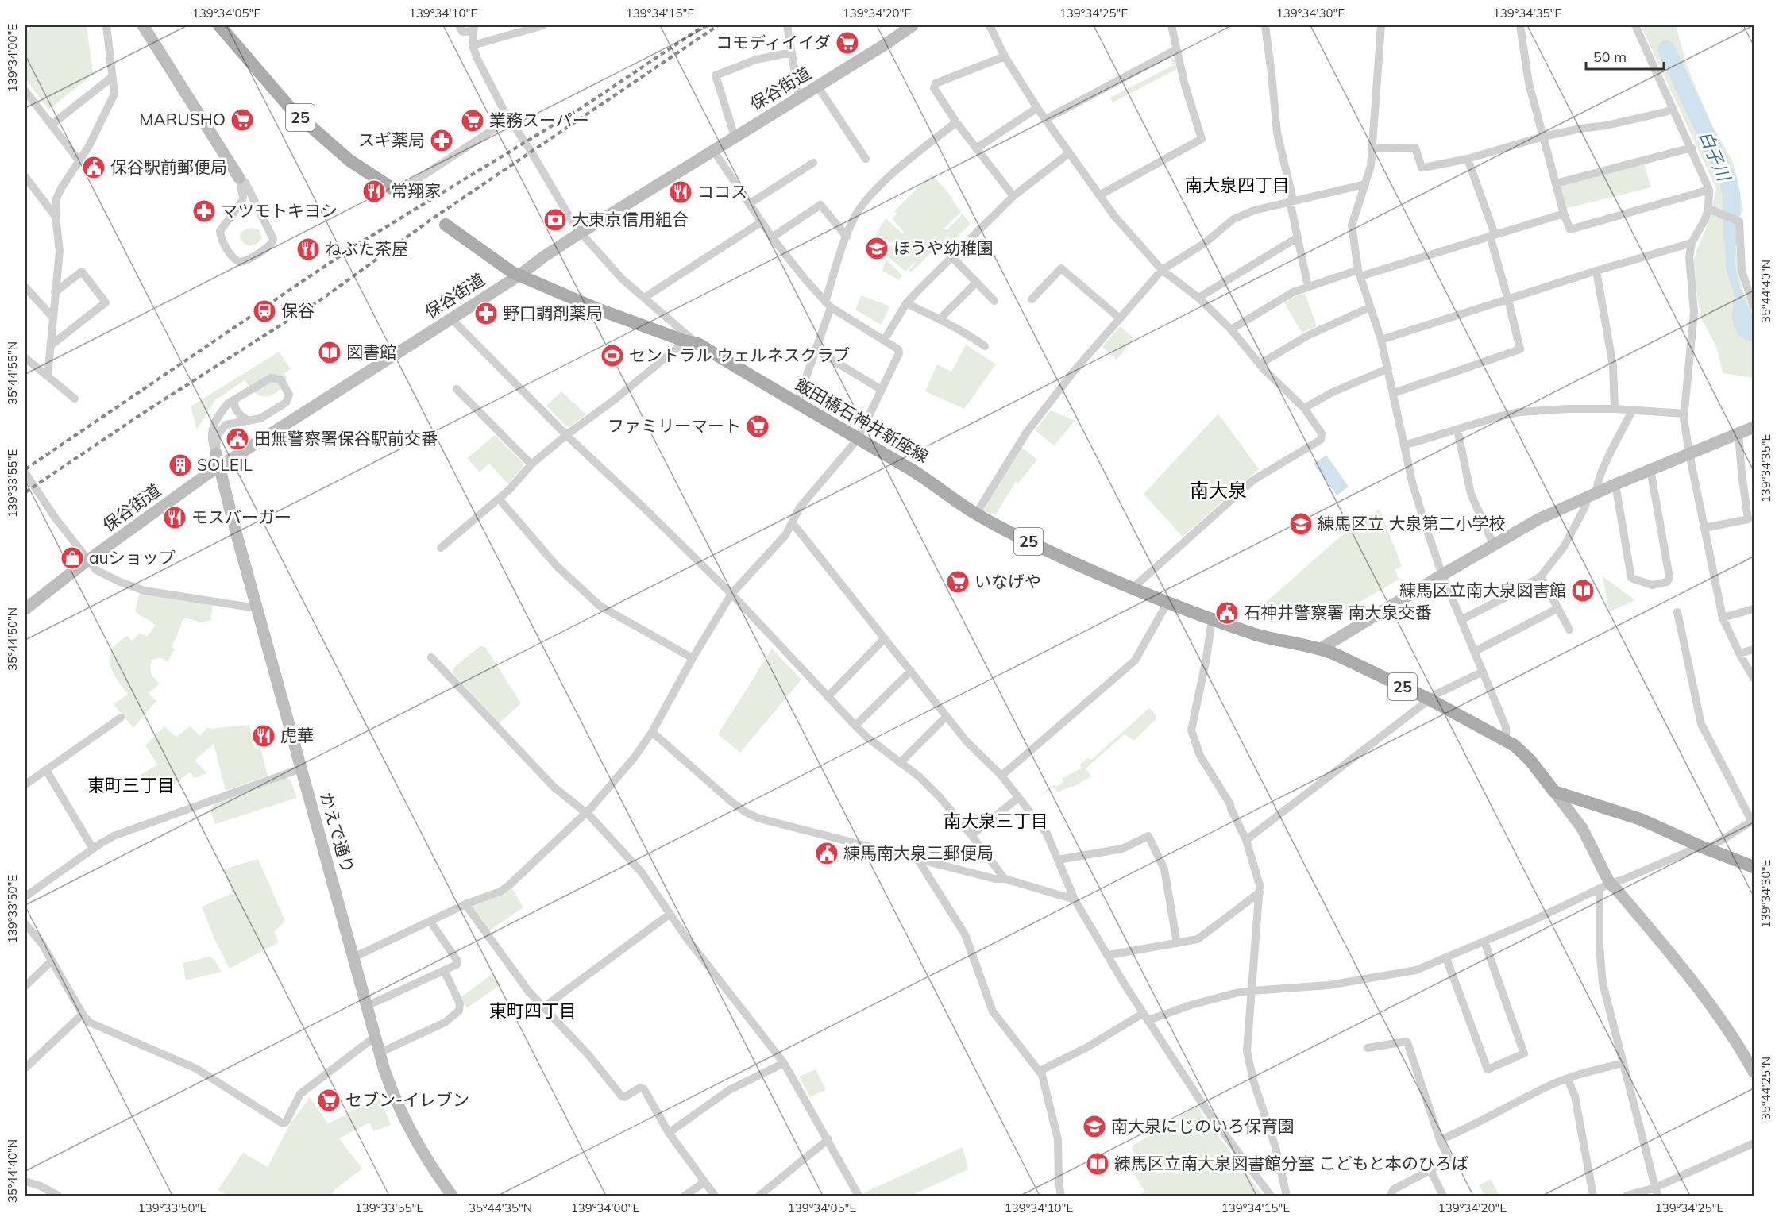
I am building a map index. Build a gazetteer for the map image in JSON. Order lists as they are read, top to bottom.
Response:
{
  "streets": {
    "main road": ["25", "飯田橋石神井新座線"],
    "street": ["保谷街道", "かえで通り"]
  },
  "crossings": [
    ["保谷街道", "飯田橋石神井新座線"],
    ["保谷街道", "かえで通り"],
    ["25", "飯田橋石神井新座線"]
  ],
  "districts": [
    "南大泉四丁目",
    "南大泉",
    "東町三丁目",
    "南大泉三丁目",
    "東町四丁目"
  ],
  "water": ["白子川"],
  "places": {
    "supermarket": [
      "コモディイイダ",
      "MARUSHO",
      "業務スーパー",
      "ファミリーマート",
      "いなげや",
      "セブン-イレブン"
    ],
    "pharmacy": ["スギ薬局", "マツモトキヨシ", "野口調剤薬局"],
    "public building": [
      "保谷駅前郵便局",
      "田無警察署保谷駅前交番",
      "石神井警察署 南大泉交番",
      "練馬南大泉三郵便局"
    ],
    "restaurant": [
      "常翔家",
      "ココス",
      "ねぶた茶屋",
      "モスバーガー",
      "虎華"
    ],
    "bank": ["大東京信用組合"],
    "school or university": ["ほうや幼稚園", "練馬区立 大泉第二小学校", "南大泉にじのいろ保育園"],
    "station": ["保谷"],
    "library": ["図書館", "練馬区立南大泉図書館", "練馬区立南大泉図書館分室 こどもと本のひろば"],
    "sports": ["セントラル ウェルネスクラブ"],
    "building": ["SOLEIL"],
    "shop": ["auショップ"]
  },
  "scale_bar": "50 m",
  "coordinates": [
    "139°34'05\"E",
    "139°34'10\"E",
    "139°34'15\"E",
    "139°34'20\"E",
    "139°34'25\"E",
    "139°34'30\"E",
    "139°34'35\"E",
    "139°34'00\"E",
    "35°44'40\"N",
    "35°44'55\"N",
    "139°33'55\"E",
    "35°44'50\"N",
    "139°33'50\"E",
    "35°44'25\"N",
    "35°44'35\"N"
  ]
}
